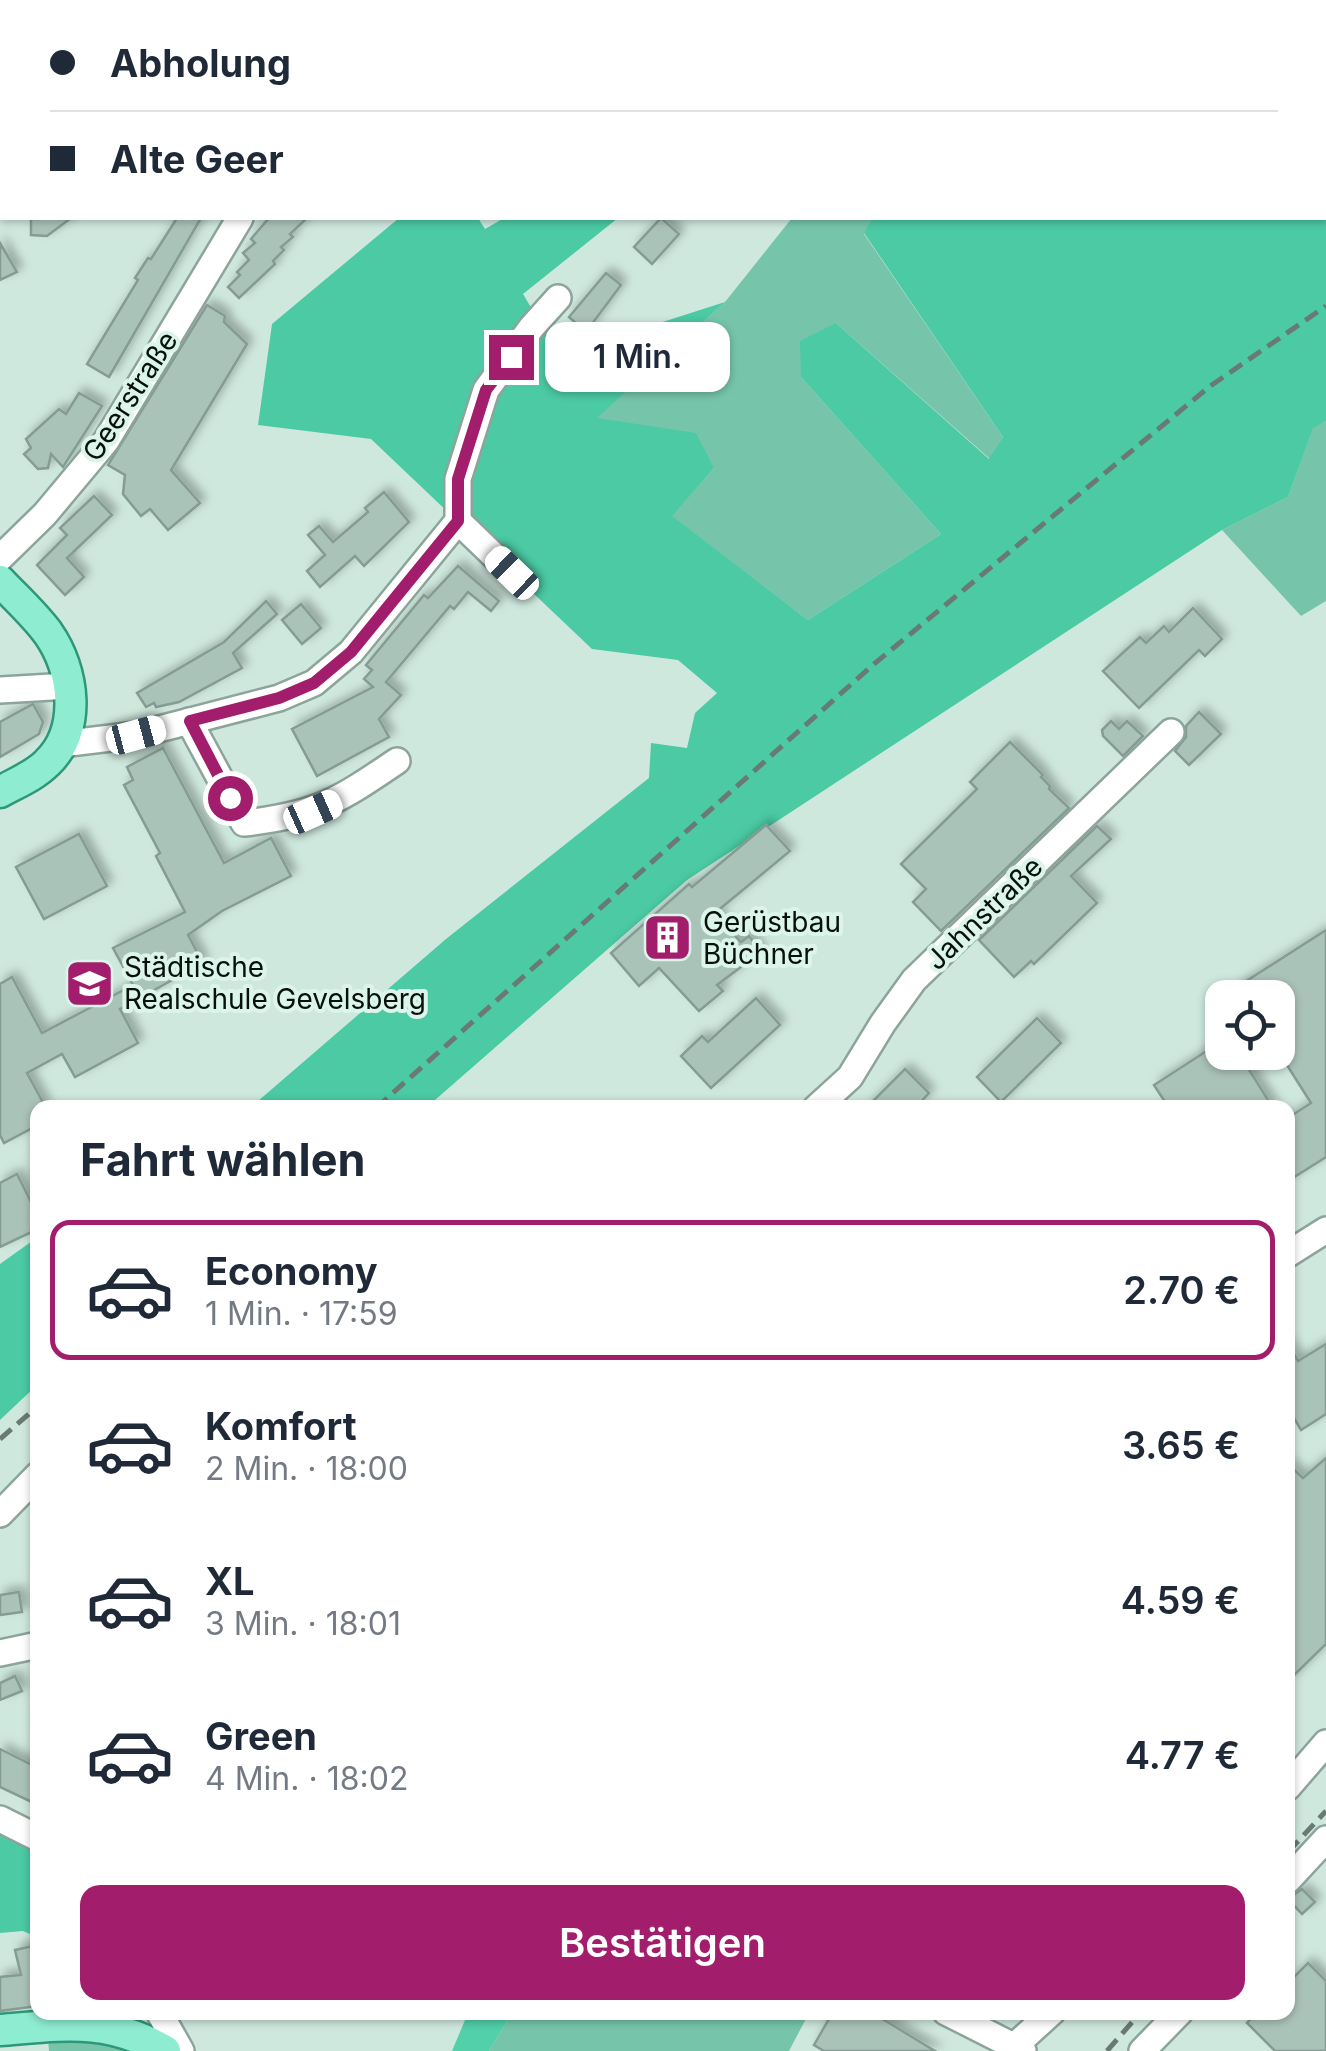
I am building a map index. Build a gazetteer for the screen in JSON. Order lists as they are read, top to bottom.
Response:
{
  "streets": {
    "street": ["Geerstraße", "Jahnstraße"]
  },
  "places": {
    "building": ["Gerüstbau Büchner"],
    "school or university": ["Städtische Realschule Gevelsberg"]
  },
  "page": {
    "banner": ["Abholung", "Alte Geer"],
    "bubble": "1 Min.",
    "heading": "Fahrt wählen",
    "list": [
      {
        "name": "Economy",
        "note": "1 Min. · 17:59",
        "value": "2.70 €"
      },
      {
        "name": "Komfort",
        "note": "2 Min. · 18:00",
        "value": "3.65 €"
      },
      {
        "name": "XL",
        "note": "3 Min. · 18:01",
        "value": "4.59 €"
      },
      {
        "name": "Green",
        "note": "4 Min. · 18:02",
        "value": "4.77 €"
      }
    ],
    "buttons": "Bestätigen"
  }
}
